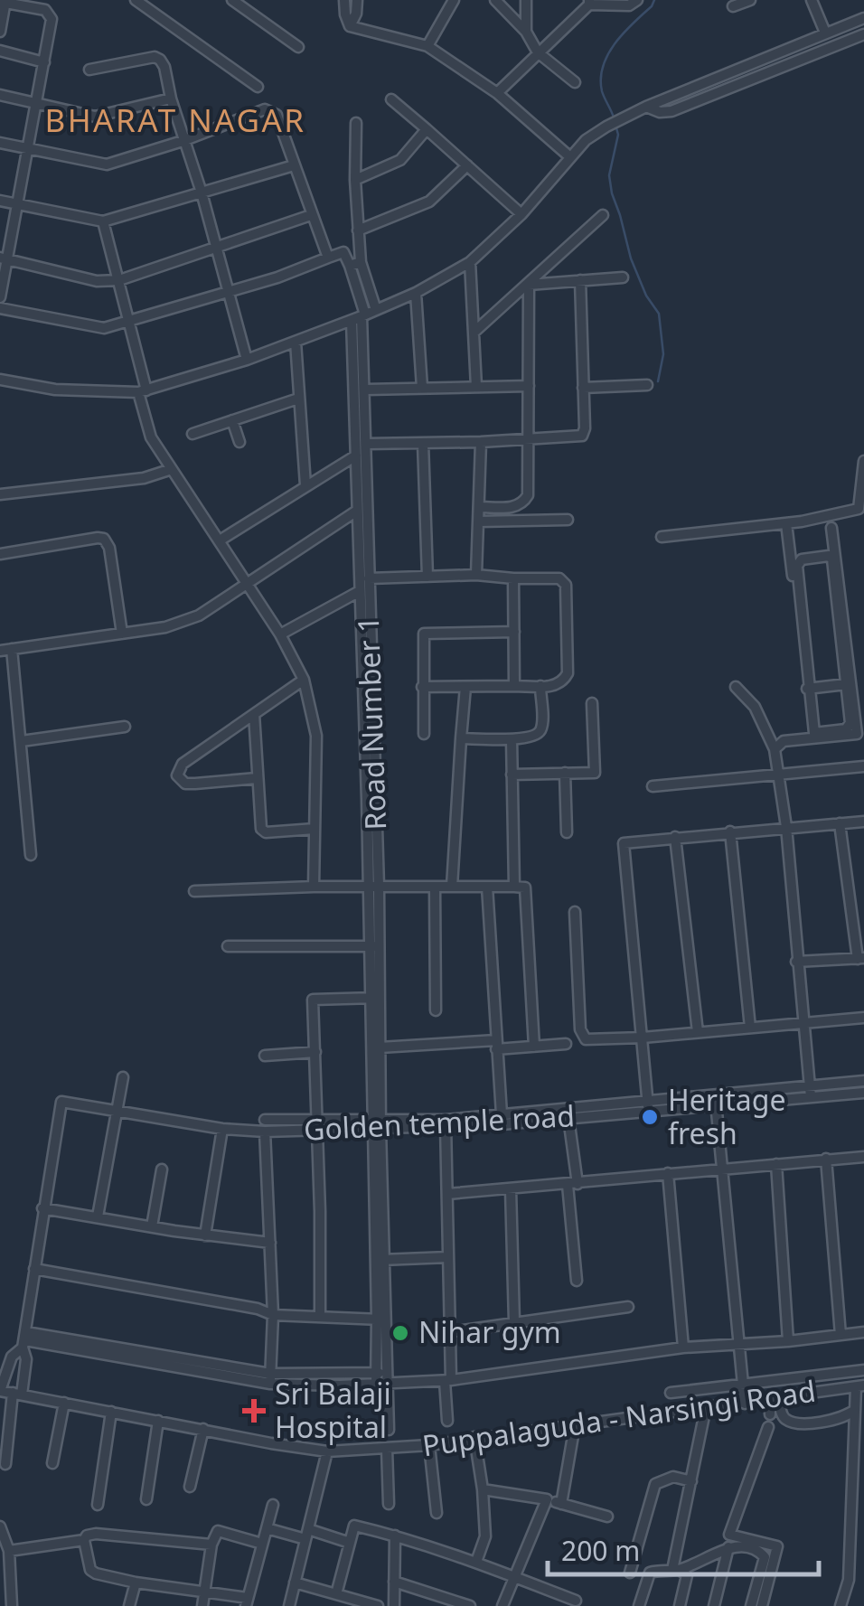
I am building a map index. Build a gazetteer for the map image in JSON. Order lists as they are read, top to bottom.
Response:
{
  "streets": {
    "street": ["Road Number 1", "Golden temple road", "Puppalaguda - Narsingi Road"]
  },
  "crossings": [
    ["Road Number 1", "Golden temple road"]
  ],
  "districts": ["BHARAT NAGAR"],
  "places": {
    "other": ["Heritage fresh", "Nihar gym"],
    "health": ["Sri Balaji Hospital"]
  },
  "scale_bar": "200 m"
}
